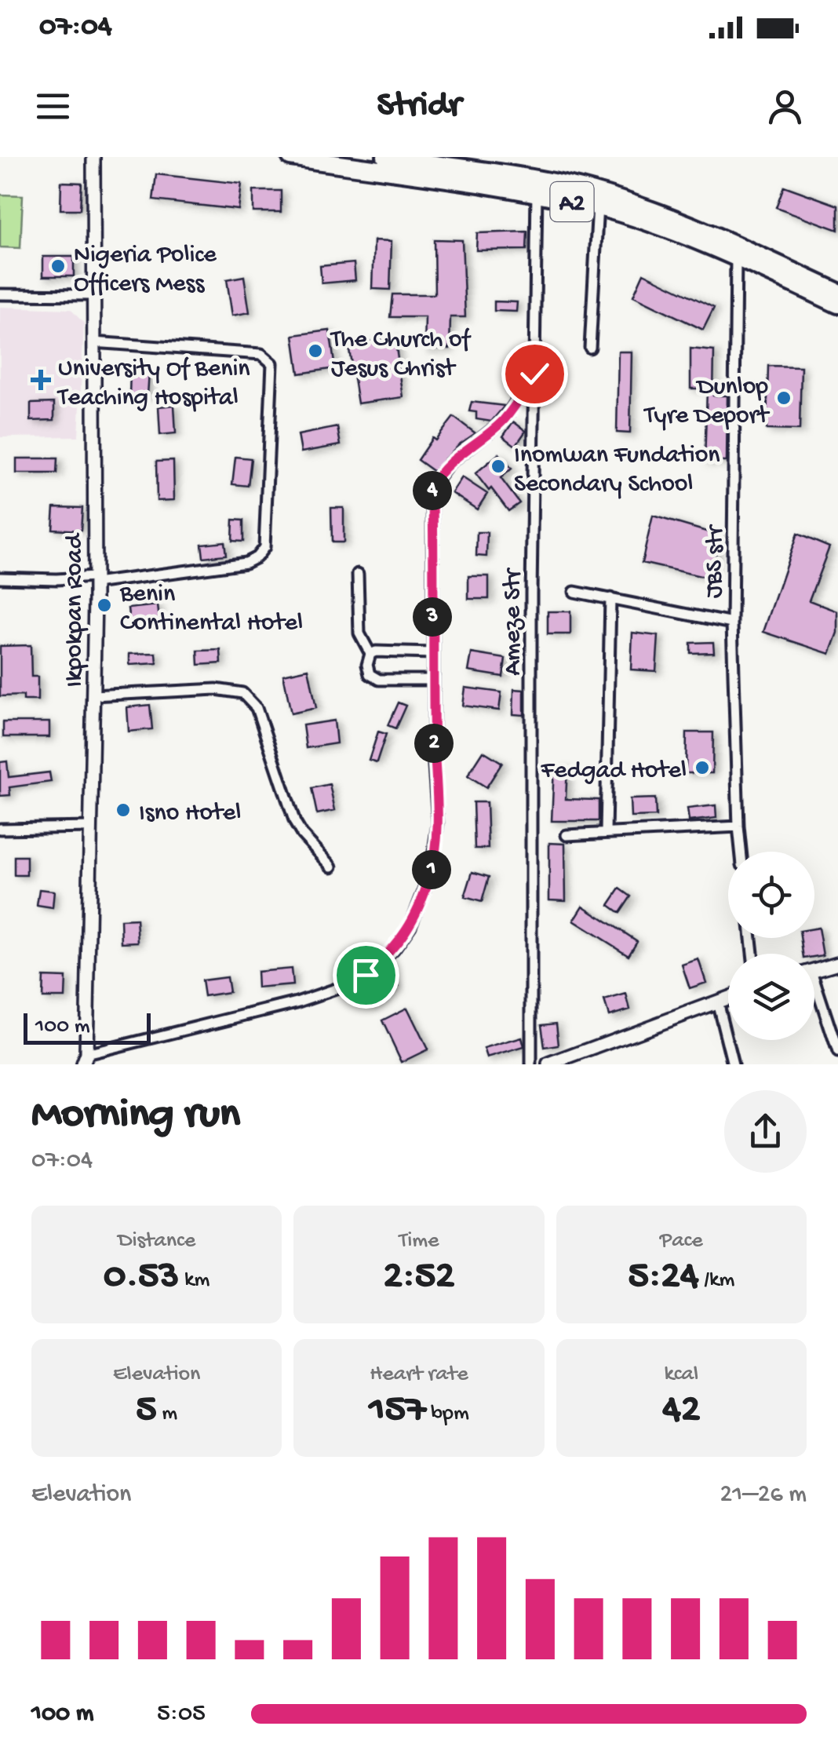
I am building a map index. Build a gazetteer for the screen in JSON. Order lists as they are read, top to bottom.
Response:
{
  "streets": {
    "highway": ["A2"],
    "street": ["JBS str", "Ikpokpan Road", "Ameze Str"]
  },
  "crossings": [
    ["A2", "JBS str"],
    ["A2", "Ameze Str"]
  ],
  "places": {
    "other": [
      "Nigeria Police Officers Mess",
      "The Church of Jesus Christ",
      "Dunlop Tyre Deport",
      "Inomwan Fundation Secondary School",
      "Benin Continental Hotel",
      "Fedgad Hotel",
      "Isno Hotel"
    ],
    "health": ["University Of Benin Teaching Hospital"]
  },
  "scale_bar": "100 m",
  "page": {
    "status": "07:04",
    "header": "Stridr",
    "pins": [
      "4",
      "3",
      "2",
      "1"
    ],
    "scale": "100 m",
    "heading": ["Morning run", "07:04"],
    "stats": [
      ["Distance", "0.53 km"],
      ["Time", "2:52"],
      ["Pace", "5:24 /km"],
      ["Elevation", "5 m"],
      ["Heart rate", "157 bpm"],
      ["kcal", "42"]
    ],
    "chart": ["Elevation", "21–26 m"],
    "list": [
      {
        "name": "100 m",
        "note": "5:05"
      }
    ]
  }
}
